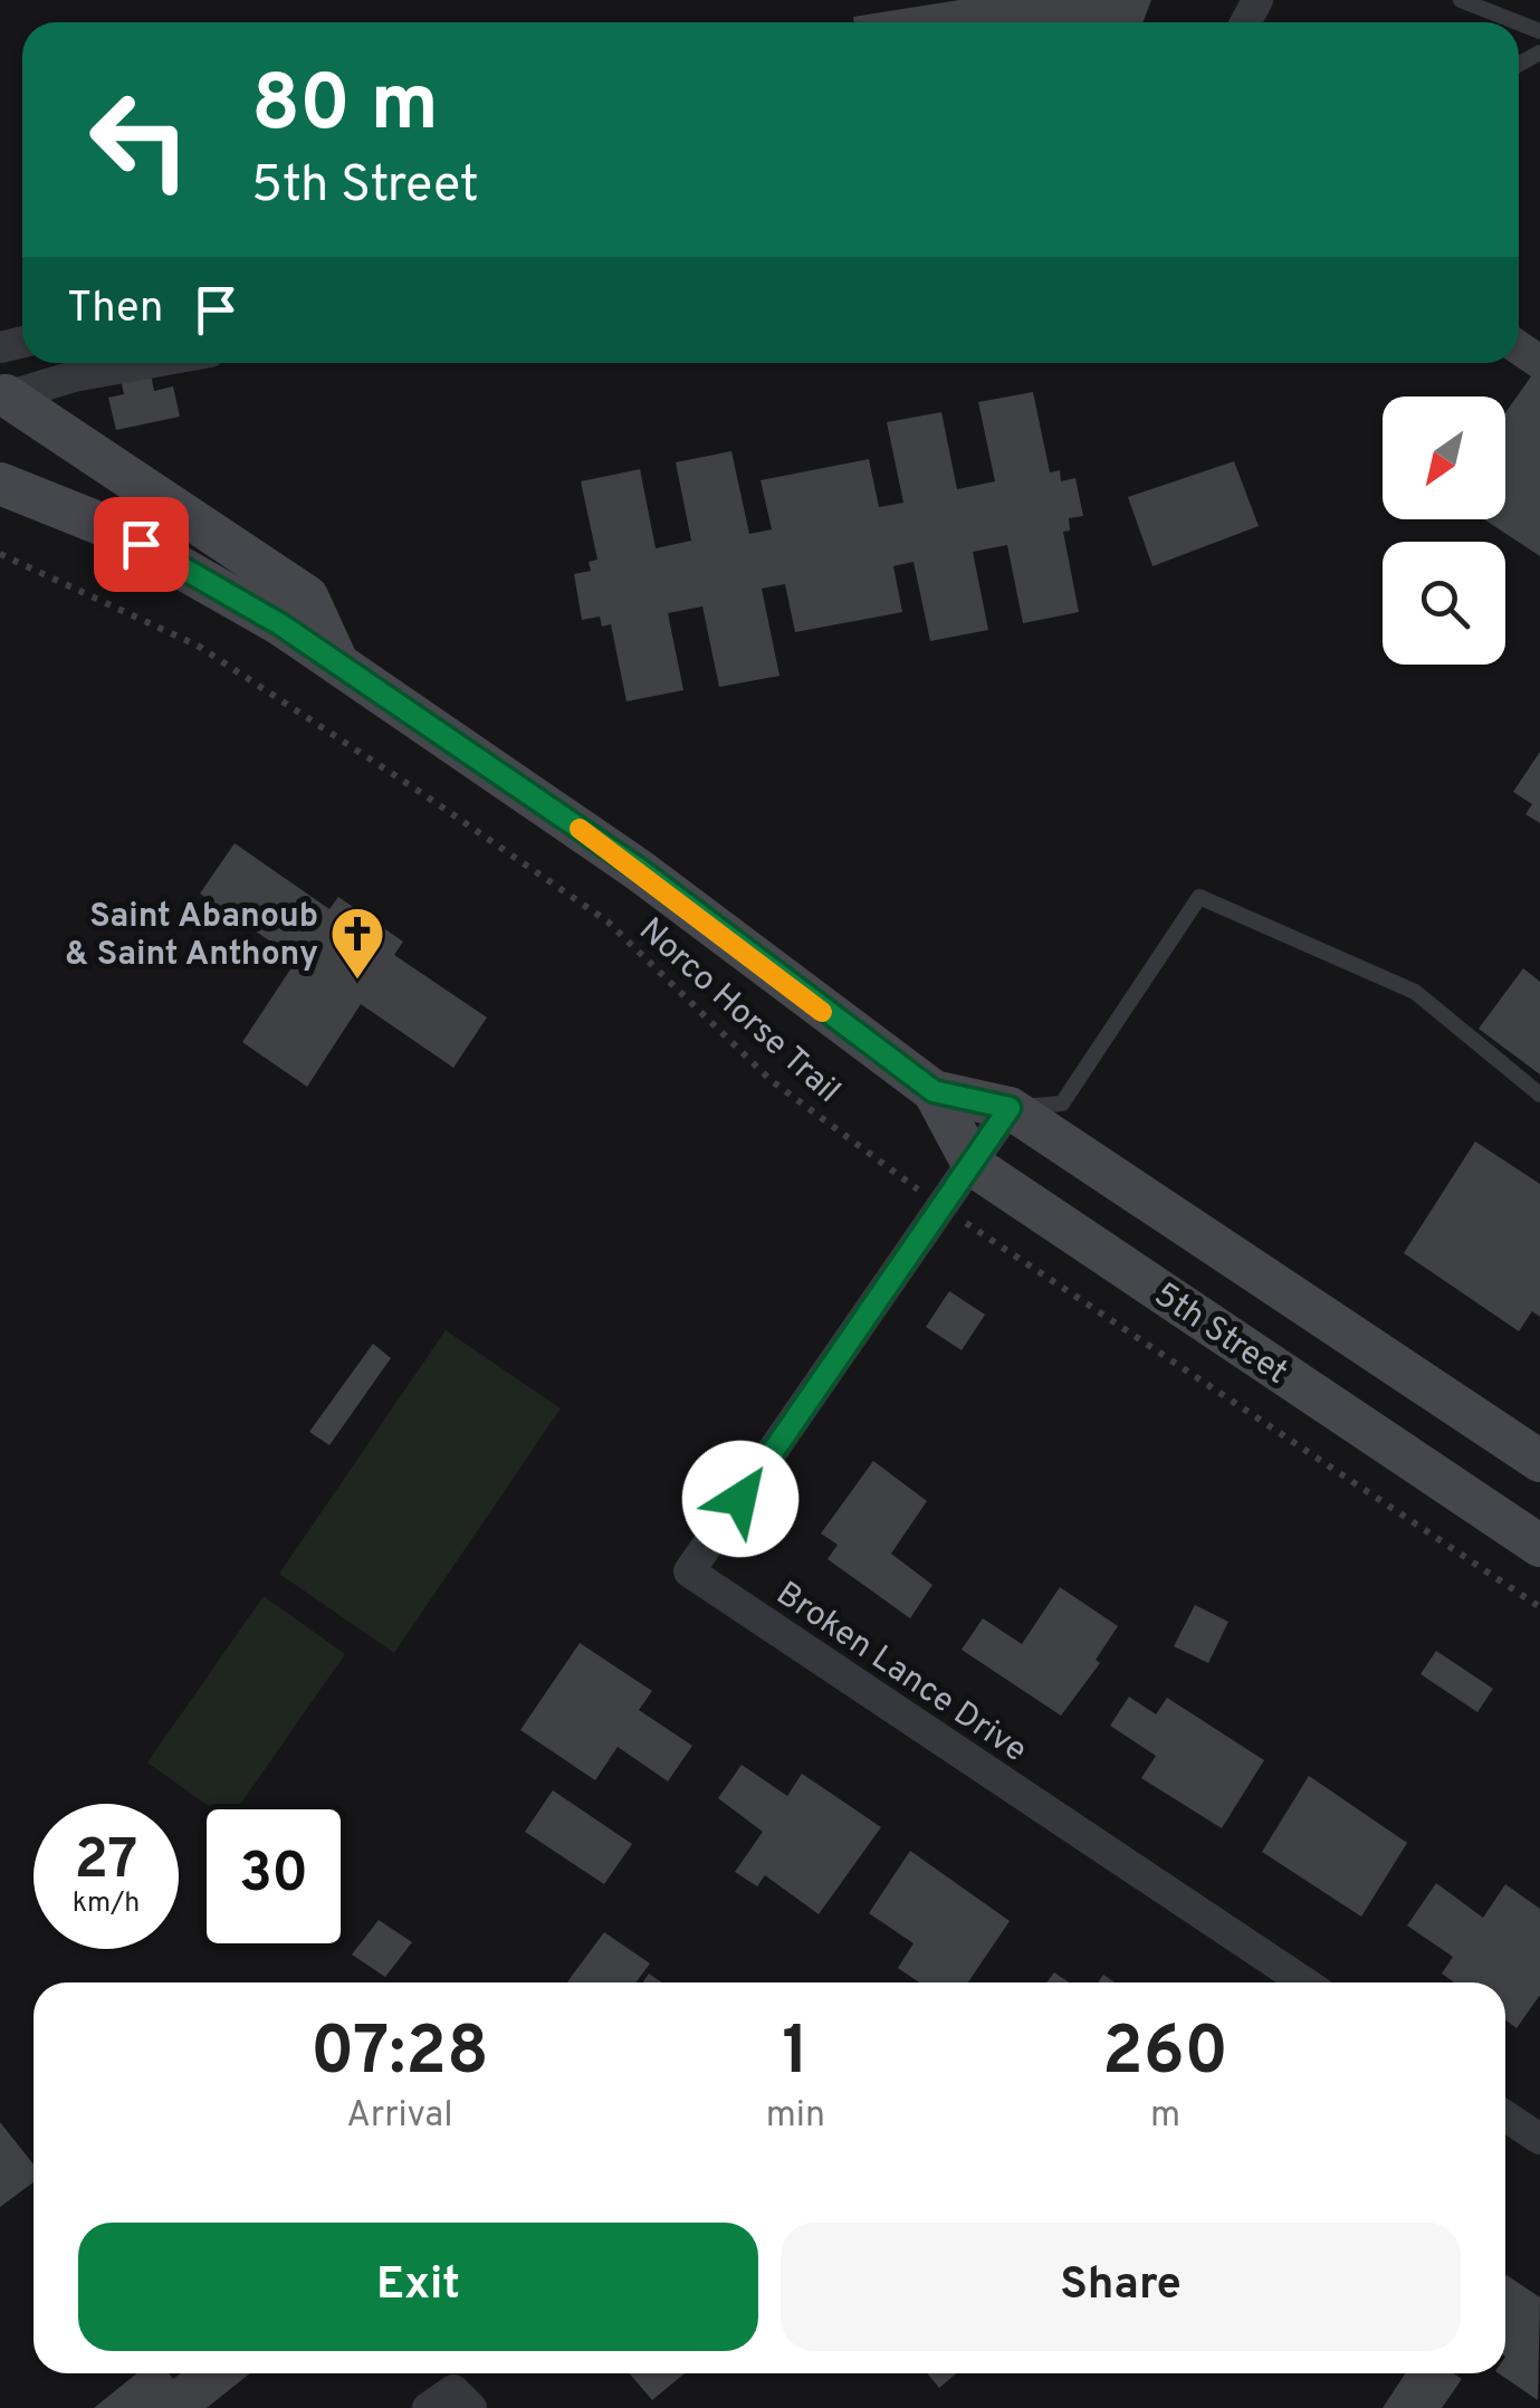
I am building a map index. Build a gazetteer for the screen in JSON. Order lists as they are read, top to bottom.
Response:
{
  "streets": {
    "street": ["5th Street", "Broken Lance Drive"],
    "path": ["Norco Horse Trail"]
  },
  "crossings": [
    ["Norco Horse Trail", "Broken Lance Drive"],
    ["5th Street", "Broken Lance Drive"]
  ],
  "places": {
    "church": ["Saint Abanoub & Saint Anthony"]
  },
  "north": "bottom left",
  "page": {
    "turn": ["80 m", "5th Street"],
    "then": "Then",
    "speed": "27 km/h",
    "limit": "30",
    "eta": [
      "07:28",
      "Arrival",
      "1",
      "min",
      "260",
      "m"
    ],
    "buttons": ["Exit", "Share"]
  }
}
